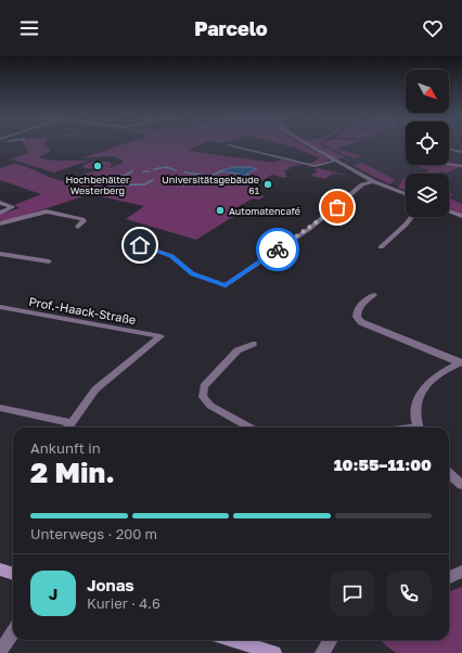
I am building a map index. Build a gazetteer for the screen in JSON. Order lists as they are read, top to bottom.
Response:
{
  "streets": {
    "street": ["Prof.-Haack-Straße"]
  },
  "places": ["Hochbehälter Westerberg", "Universitätsgebäude 61", "Automatencafé"],
  "north": "bottom right",
  "page": {
    "header": "Parcelo",
    "heading": ["2 Min.", "Ankunft in", "10:55–11:00"],
    "panel": ["Jonas", "Kurier · 4.6"],
    "bar": "Unterwegs · 200 m",
    "round": "J"
  }
}
